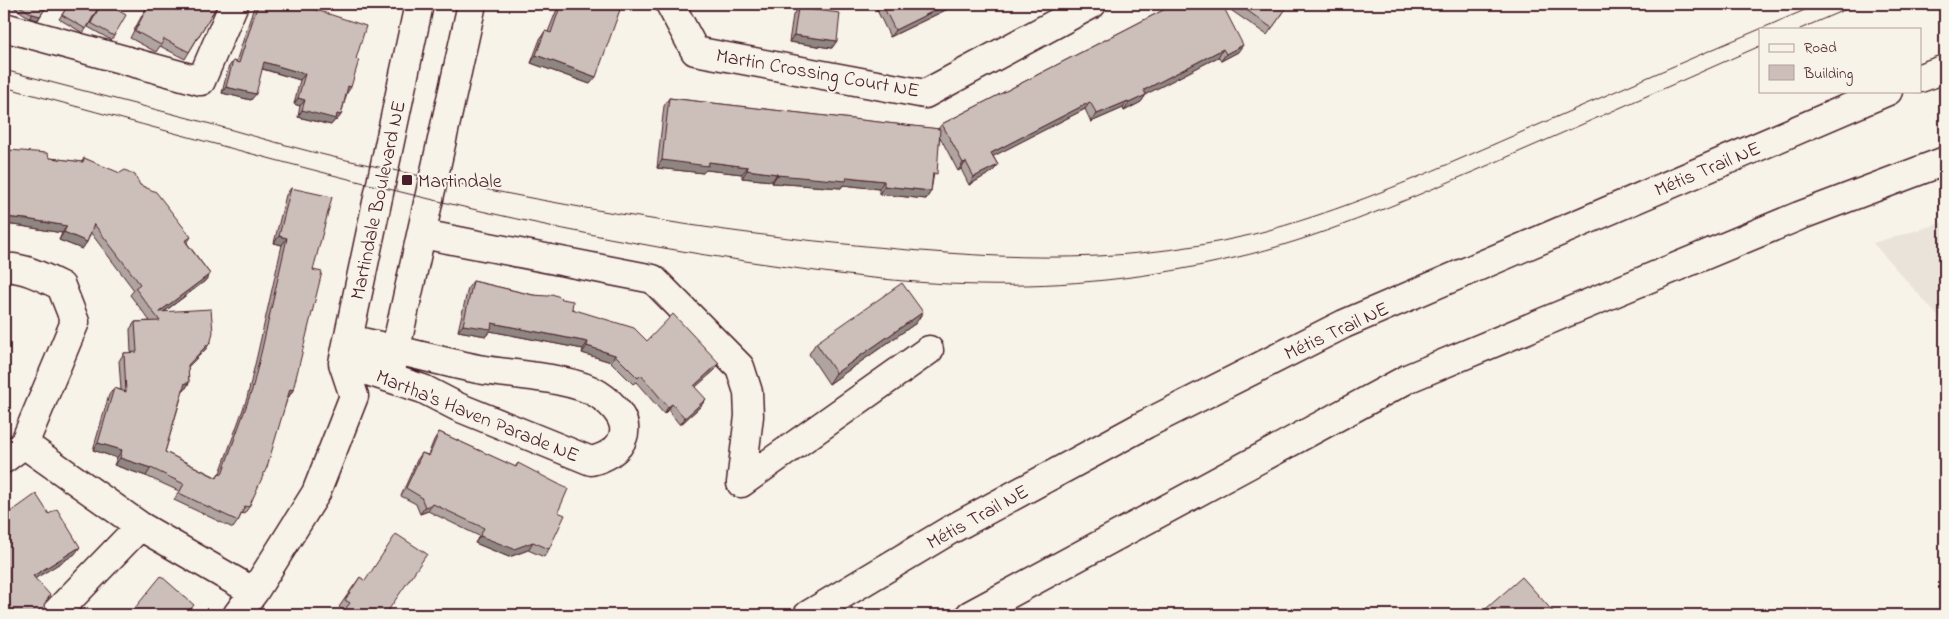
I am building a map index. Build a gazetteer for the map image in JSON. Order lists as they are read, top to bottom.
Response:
{
  "streets": {
    "street": [
      "Martin Crossing Court NE",
      "Métis Trail NE",
      "Martindale Boulevard NE",
      "Martha's Haven Parade NE"
    ]
  },
  "crossings": [
    ["Martindale Boulevard NE", "Martha's Haven Parade NE"]
  ],
  "places": {
    "transit": ["Martindale"]
  },
  "legend": ["Road", "Building"]
}
